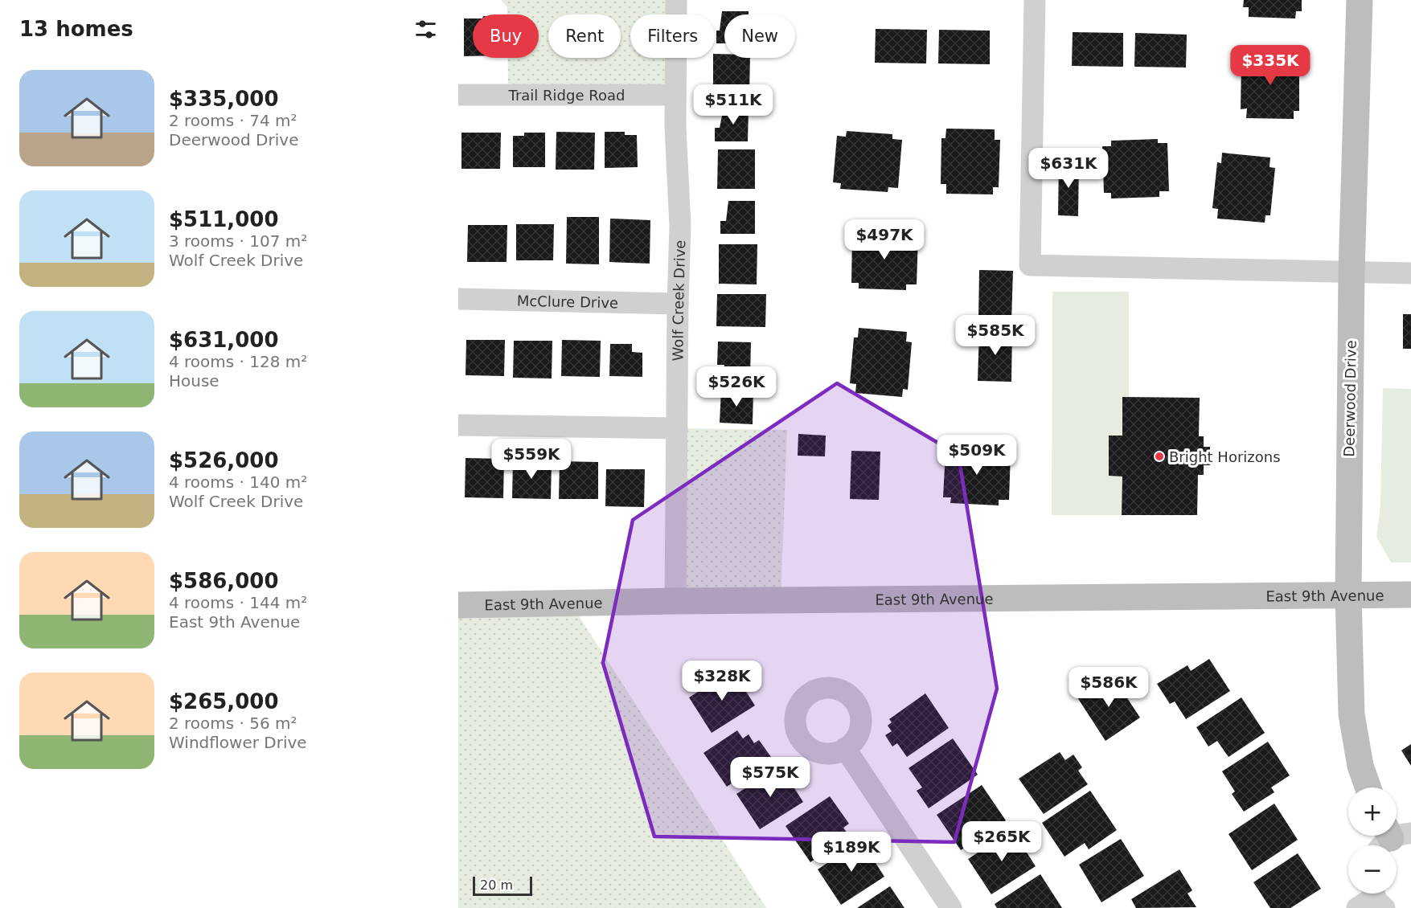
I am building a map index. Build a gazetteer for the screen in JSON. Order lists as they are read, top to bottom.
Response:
{
  "streets": {
    "main road": ["Deerwood Drive", "East 9th Avenue"],
    "street": ["Trail Ridge Road", "Wolf Creek Drive", "McClure Drive"]
  },
  "crossings": [
    ["Trail Ridge Road", "Wolf Creek Drive"],
    ["Wolf Creek Drive", "McClure Drive"],
    ["Wolf Creek Drive", "East 9th Avenue"],
    ["Deerwood Drive", "East 9th Avenue"]
  ],
  "places": ["Bright Horizons"],
  "scale_bar": "20 m",
  "page": {
    "heading": "13 homes",
    "chip": [
      "Buy",
      "Rent",
      "Filters",
      "New"
    ],
    "price": [
      "$335K",
      "$511K",
      "$631K",
      "$497K",
      "$585K",
      "$526K",
      "$509K",
      "$559K",
      "$328K",
      "$586K",
      "$575K",
      "$265K",
      "$189K"
    ],
    "list": [
      {
        "name": "$335,000",
        "note": "2 rooms · 74 m² · Deerwood Drive"
      },
      {
        "name": "$511,000",
        "note": "3 rooms · 107 m² · Wolf Creek Drive"
      },
      {
        "name": "$631,000",
        "note": "4 rooms · 128 m² · House"
      },
      {
        "name": "$526,000",
        "note": "4 rooms · 140 m² · Wolf Creek Drive"
      },
      {
        "name": "$586,000",
        "note": "4 rooms · 144 m² · East 9th Avenue"
      },
      {
        "name": "$265,000",
        "note": "2 rooms · 56 m² · Windflower Drive"
      }
    ],
    "map_buttons": ["+", "−"],
    "scale": "20 m"
  }
}
